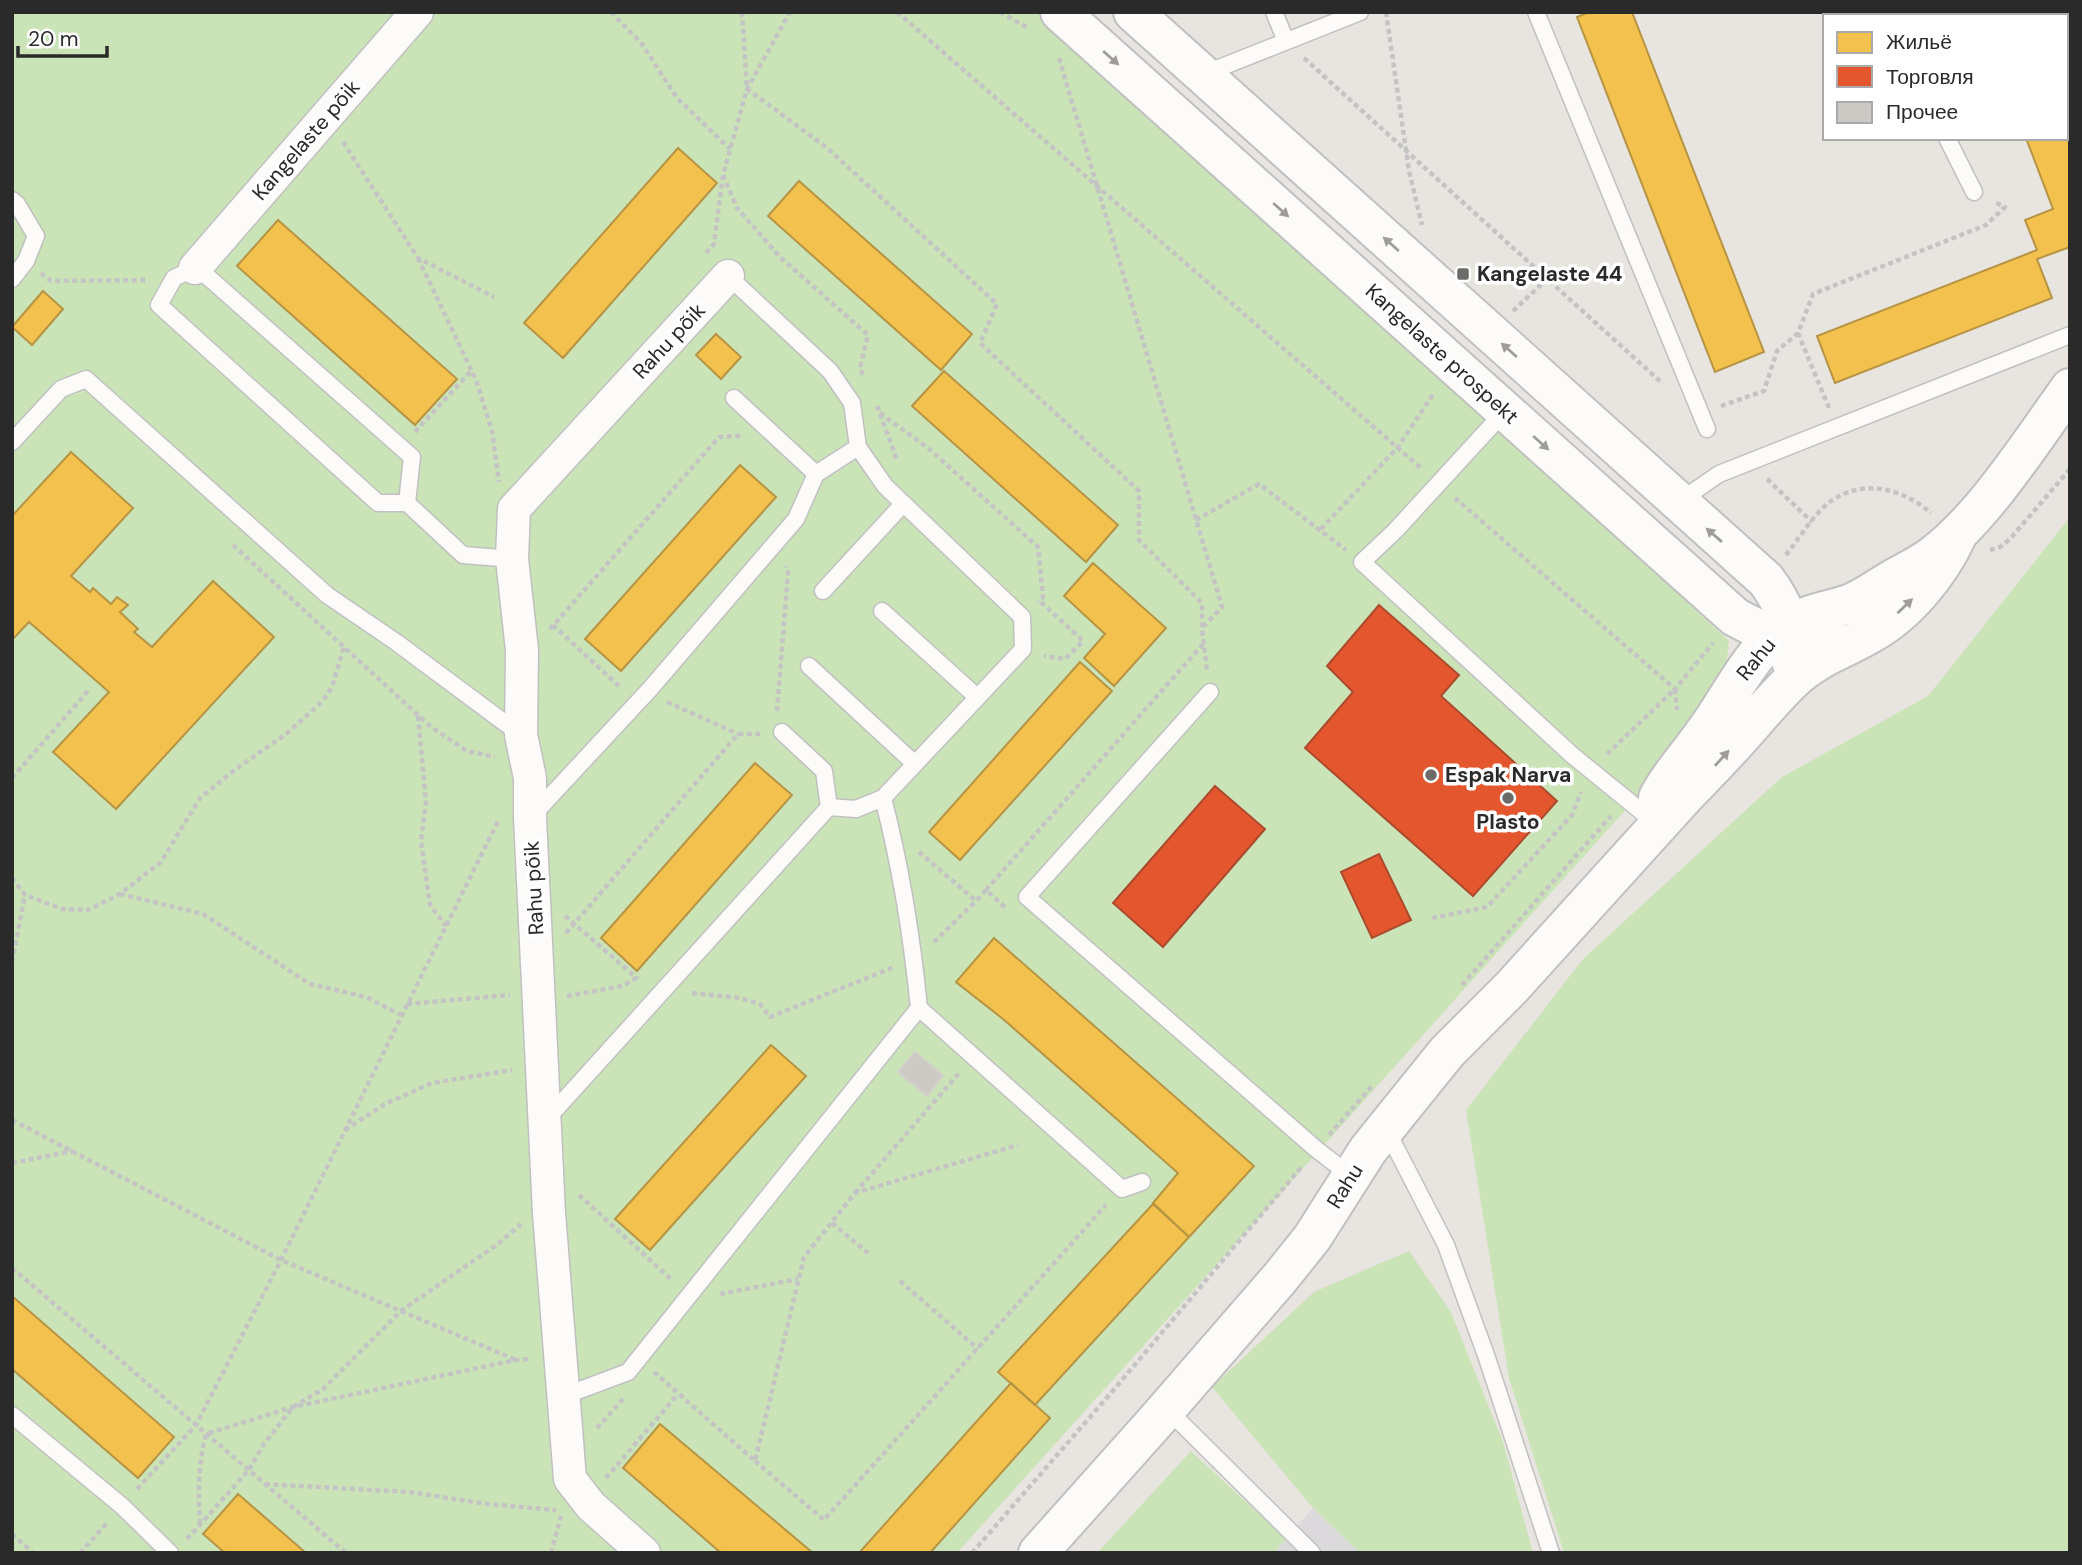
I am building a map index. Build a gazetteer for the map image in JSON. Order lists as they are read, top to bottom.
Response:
{
  "streets": {
    "main road": ["Kangelaste prospekt", "Rahu"],
    "street": ["Kangelaste põik", "Rahu põik"]
  },
  "crossings": [
    ["Kangelaste prospekt", "Rahu"]
  ],
  "places": {
    "transit": ["Kangelaste 44"],
    "other": ["Espak Narva", "Plasto"]
  },
  "legend": ["Жильё", "Торговля", "Прочее"],
  "scale_bar": "20 m"
}
